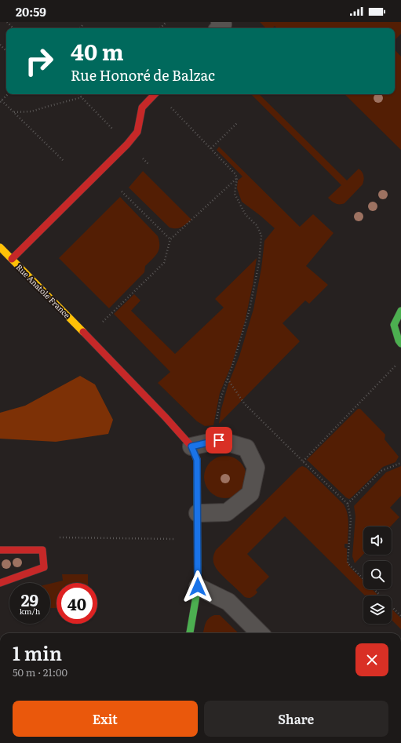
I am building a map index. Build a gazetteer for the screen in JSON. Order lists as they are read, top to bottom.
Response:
{
  "streets": {
    "street": ["Rue Anatole France"]
  },
  "page": {
    "status": "20:59",
    "turn": ["40 m", "Rue Honoré de Balzac"],
    "speed": "29 km/h",
    "limit": "40",
    "heading": ["1 min", "50 m · 21:00"],
    "buttons": ["Exit", "Share"]
  }
}
